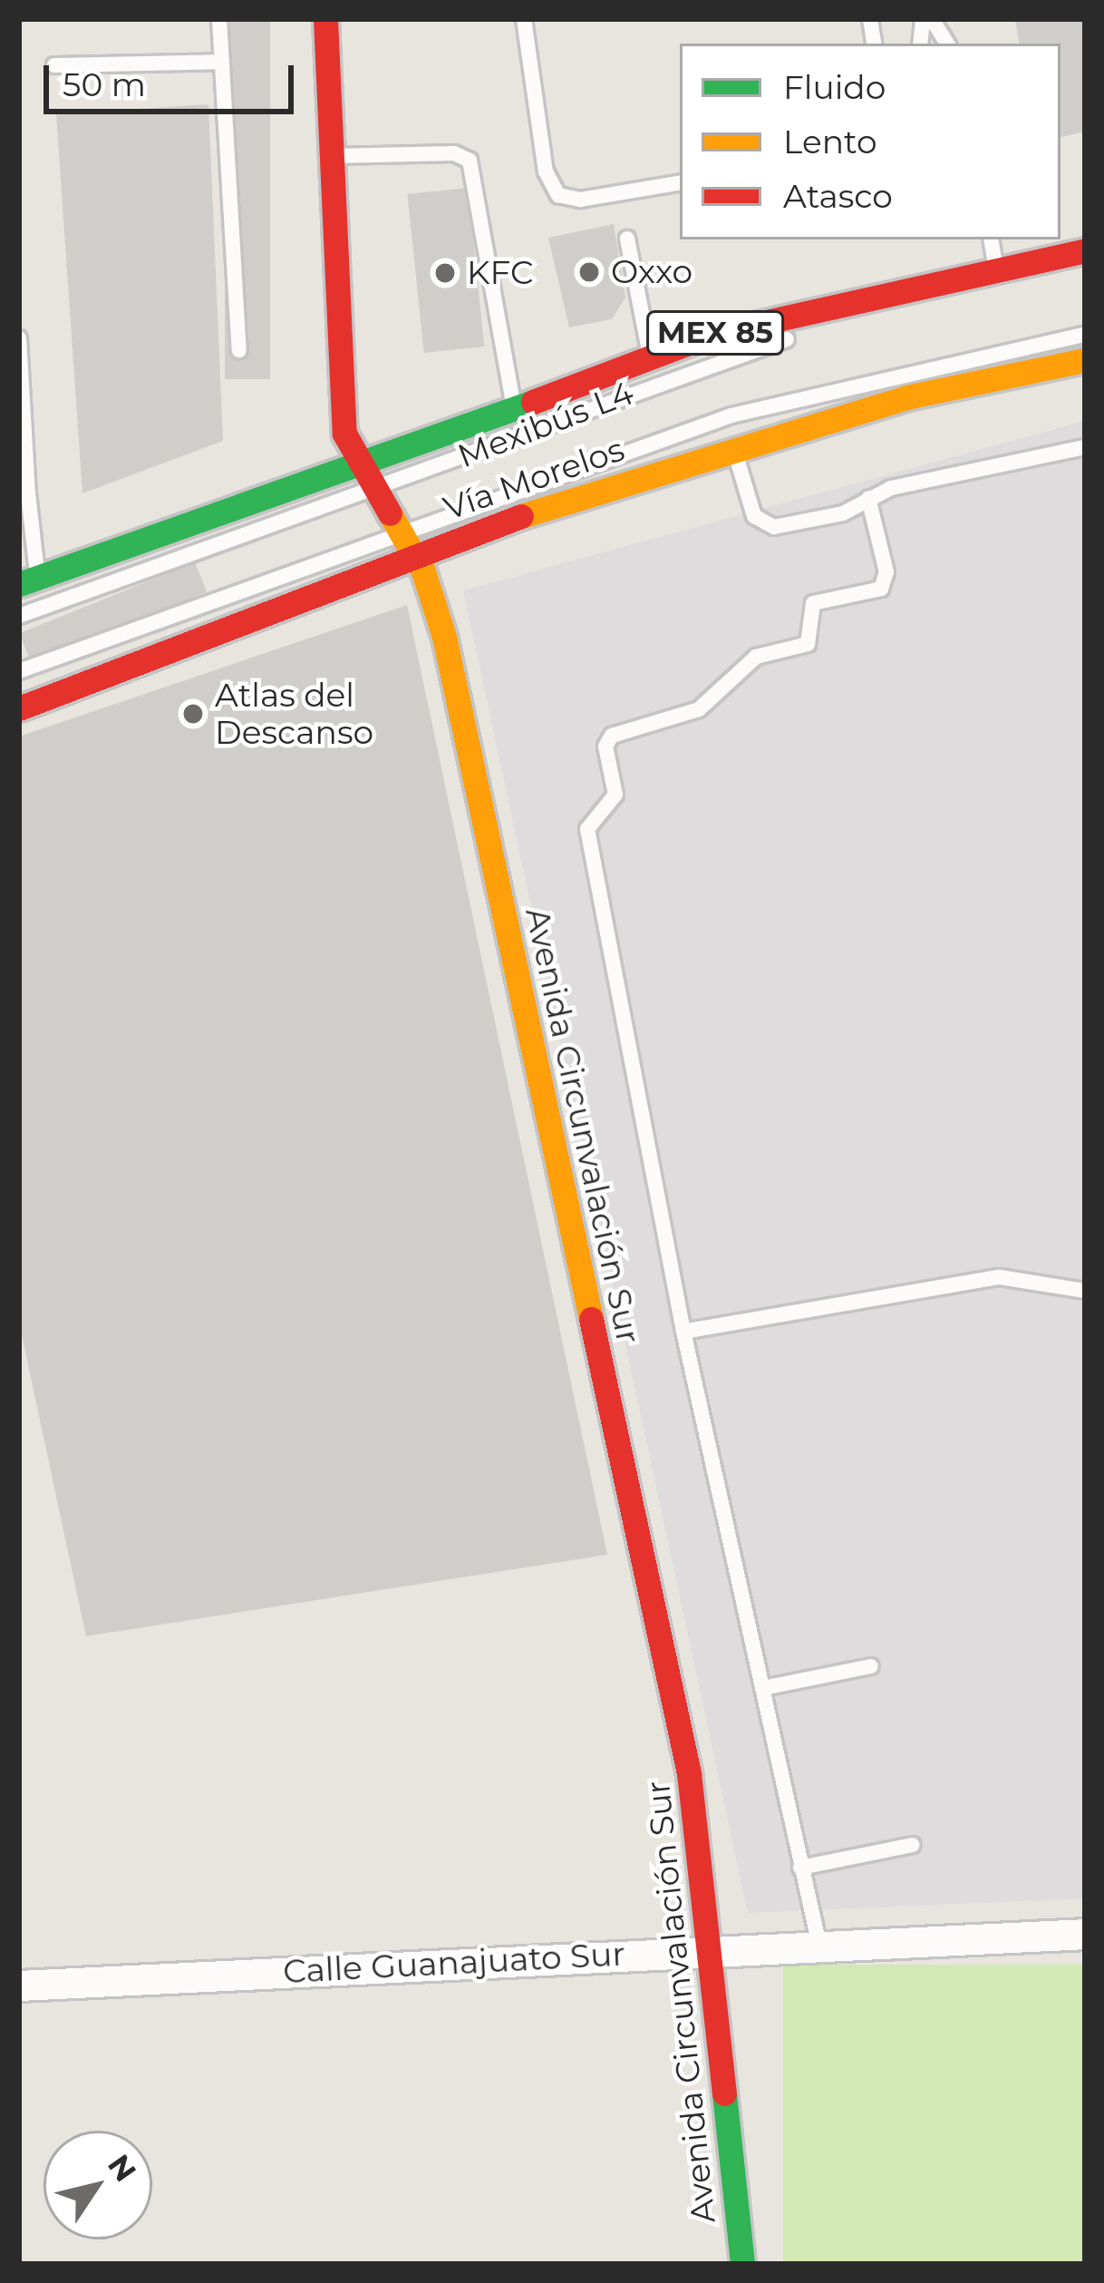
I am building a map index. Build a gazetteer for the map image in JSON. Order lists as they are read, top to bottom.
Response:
{
  "streets": {
    "street": [
      "MEX 85",
      "Vía Morelos",
      "Avenida Circunvalación Sur",
      "Calle Guanajuato Sur"
    ],
    "lane": ["Mexibús L4"]
  },
  "crossings": [
    ["MEX 85", "Avenida Circunvalación Sur"],
    ["Mexibús L4", "Avenida Circunvalación Sur"],
    ["Vía Morelos", "Avenida Circunvalación Sur"],
    ["Avenida Circunvalación Sur", "Calle Guanajuato Sur"]
  ],
  "places": ["Oxxo", "KFC", "Atlas del Descanso"],
  "legend": ["Fluido", "Lento", "Atasco"],
  "scale_bar": "50 m",
  "north": "top right"
}
